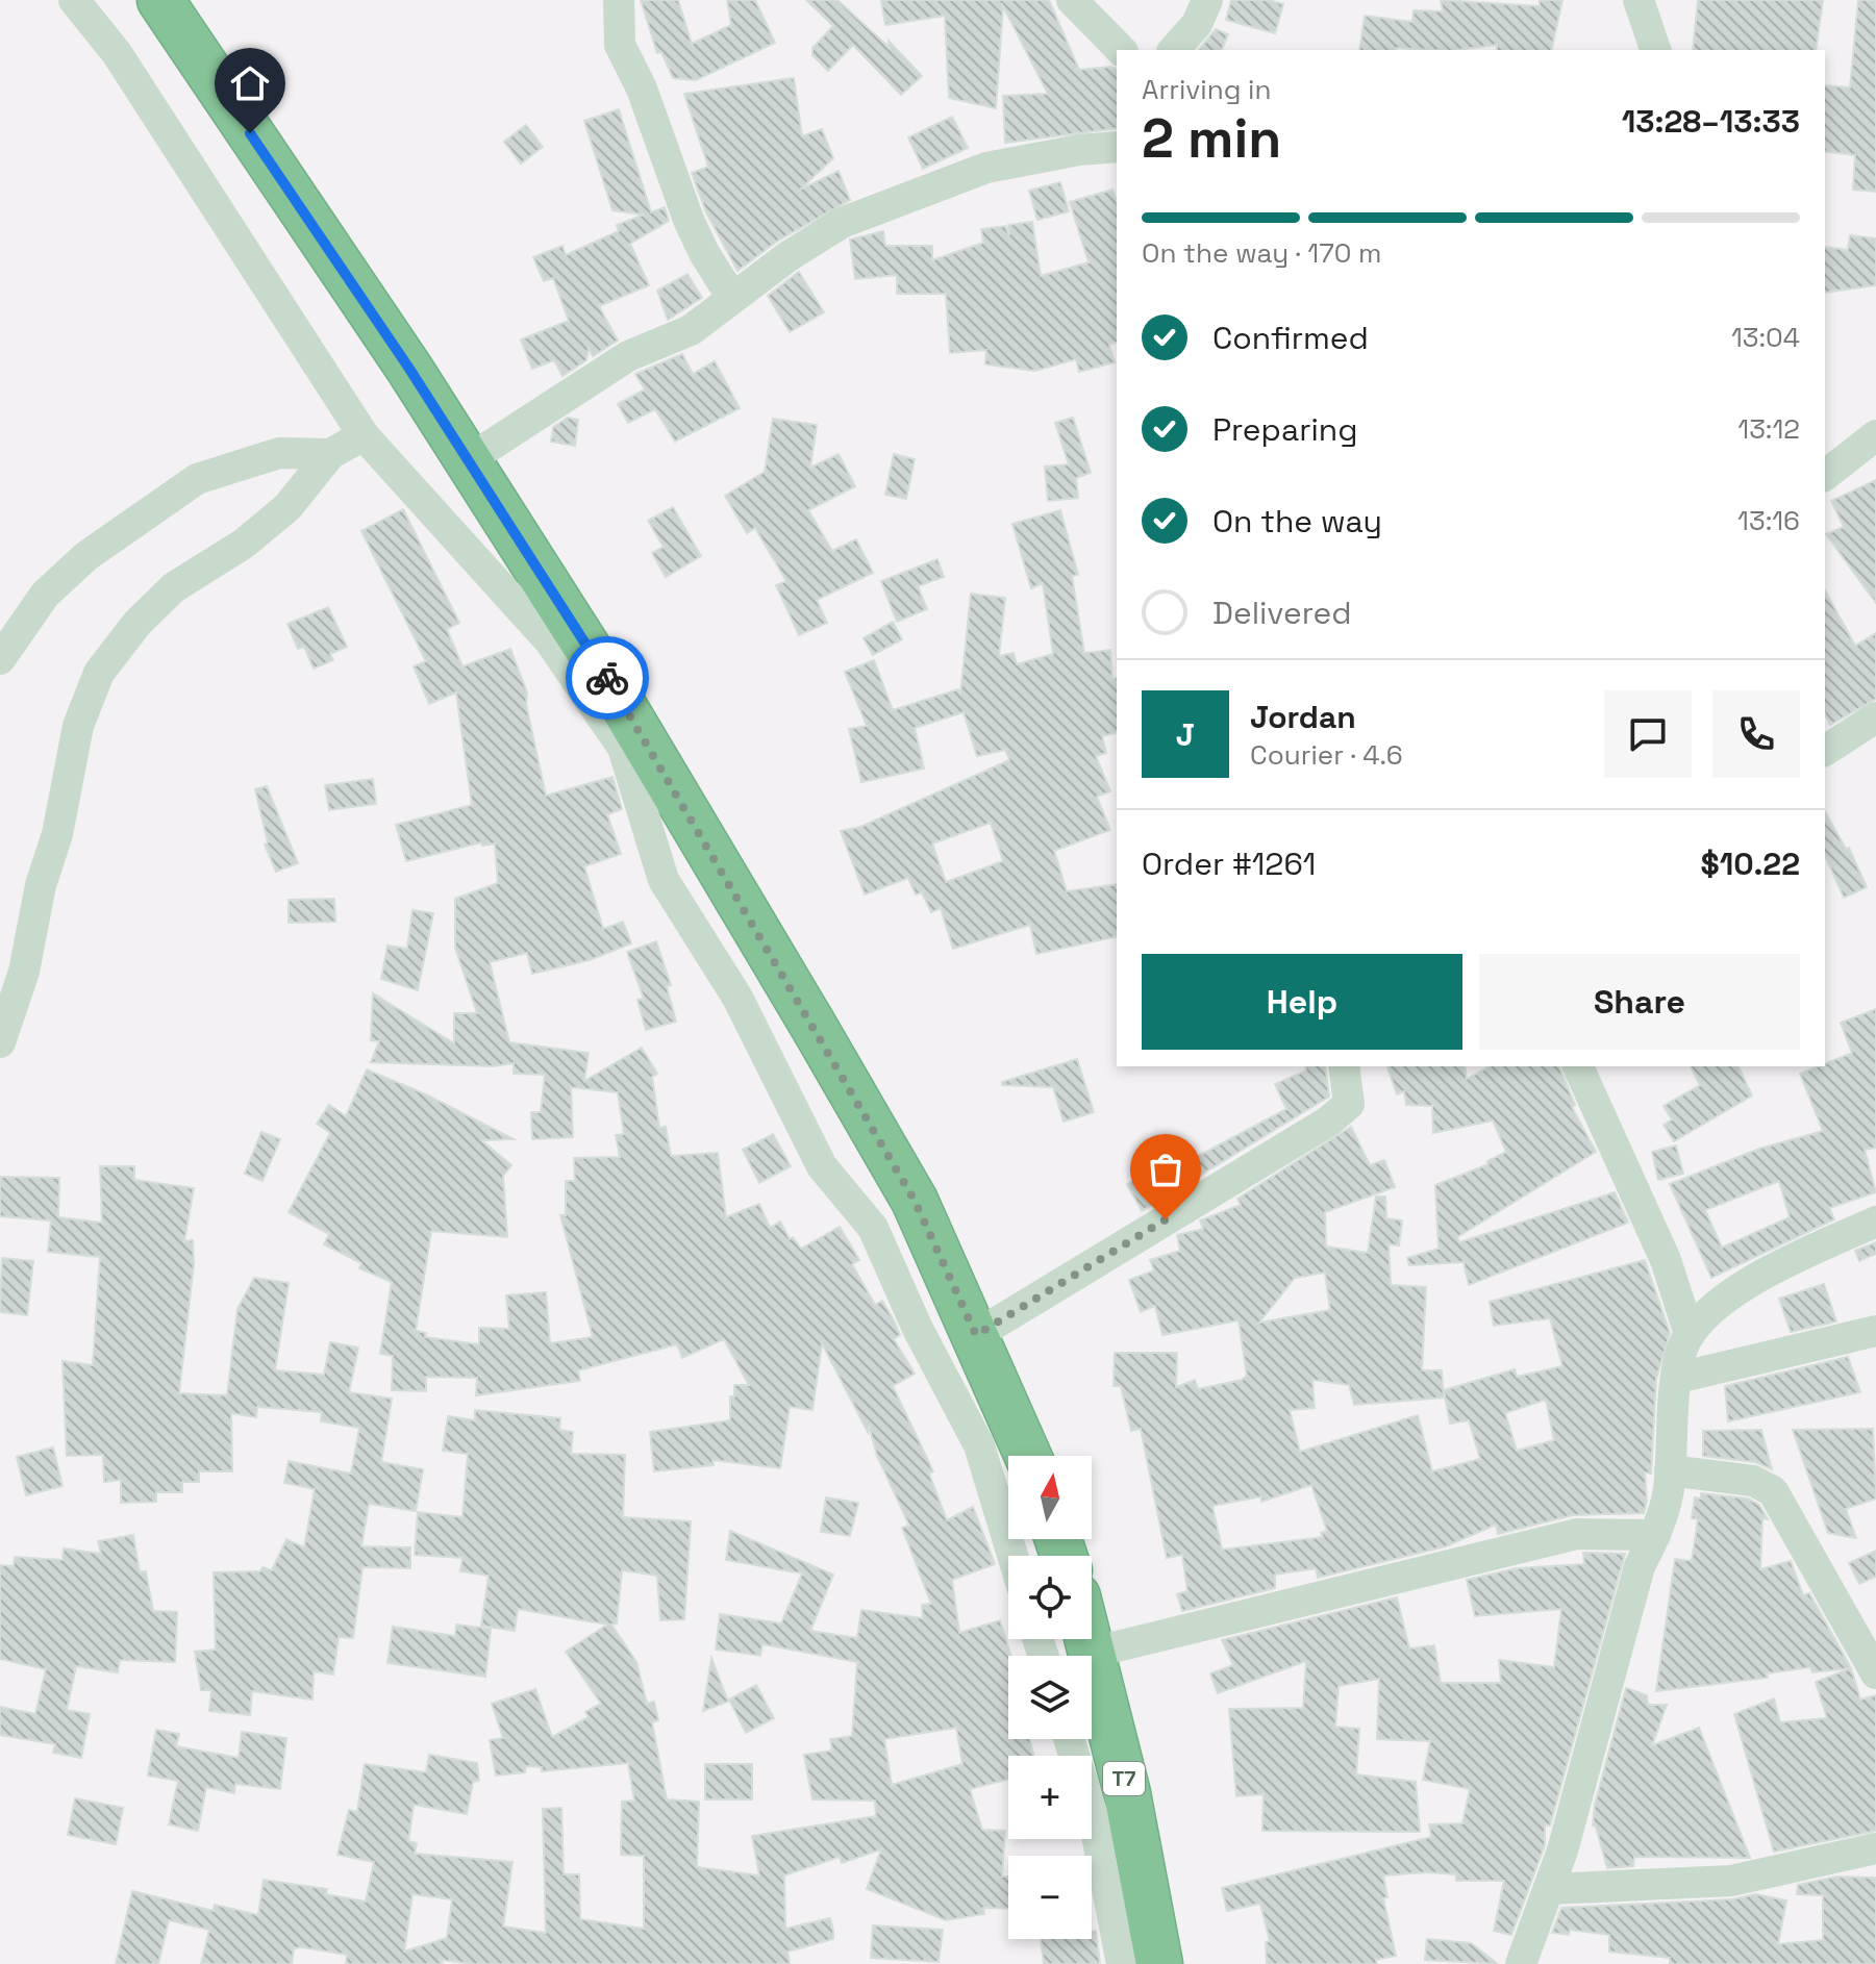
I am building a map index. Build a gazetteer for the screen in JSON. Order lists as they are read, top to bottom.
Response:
{
  "streets": {
    "highway": ["T7"]
  },
  "north": "top",
  "page": {
    "heading": ["2 min", "Arriving in", "13:28–13:33"],
    "panel": [
      "Jordan",
      "Courier · 4.6",
      "Order #1261",
      "$10.22"
    ],
    "bar": "On the way · 170 m",
    "list": [
      ["Confirmed", "13:04"],
      ["Preparing", "13:12"],
      ["On the way", "13:16"],
      "Delivered"
    ],
    "round": "J",
    "buttons": ["Help", "Share"],
    "map_buttons": ["+", "−"]
  }
}
